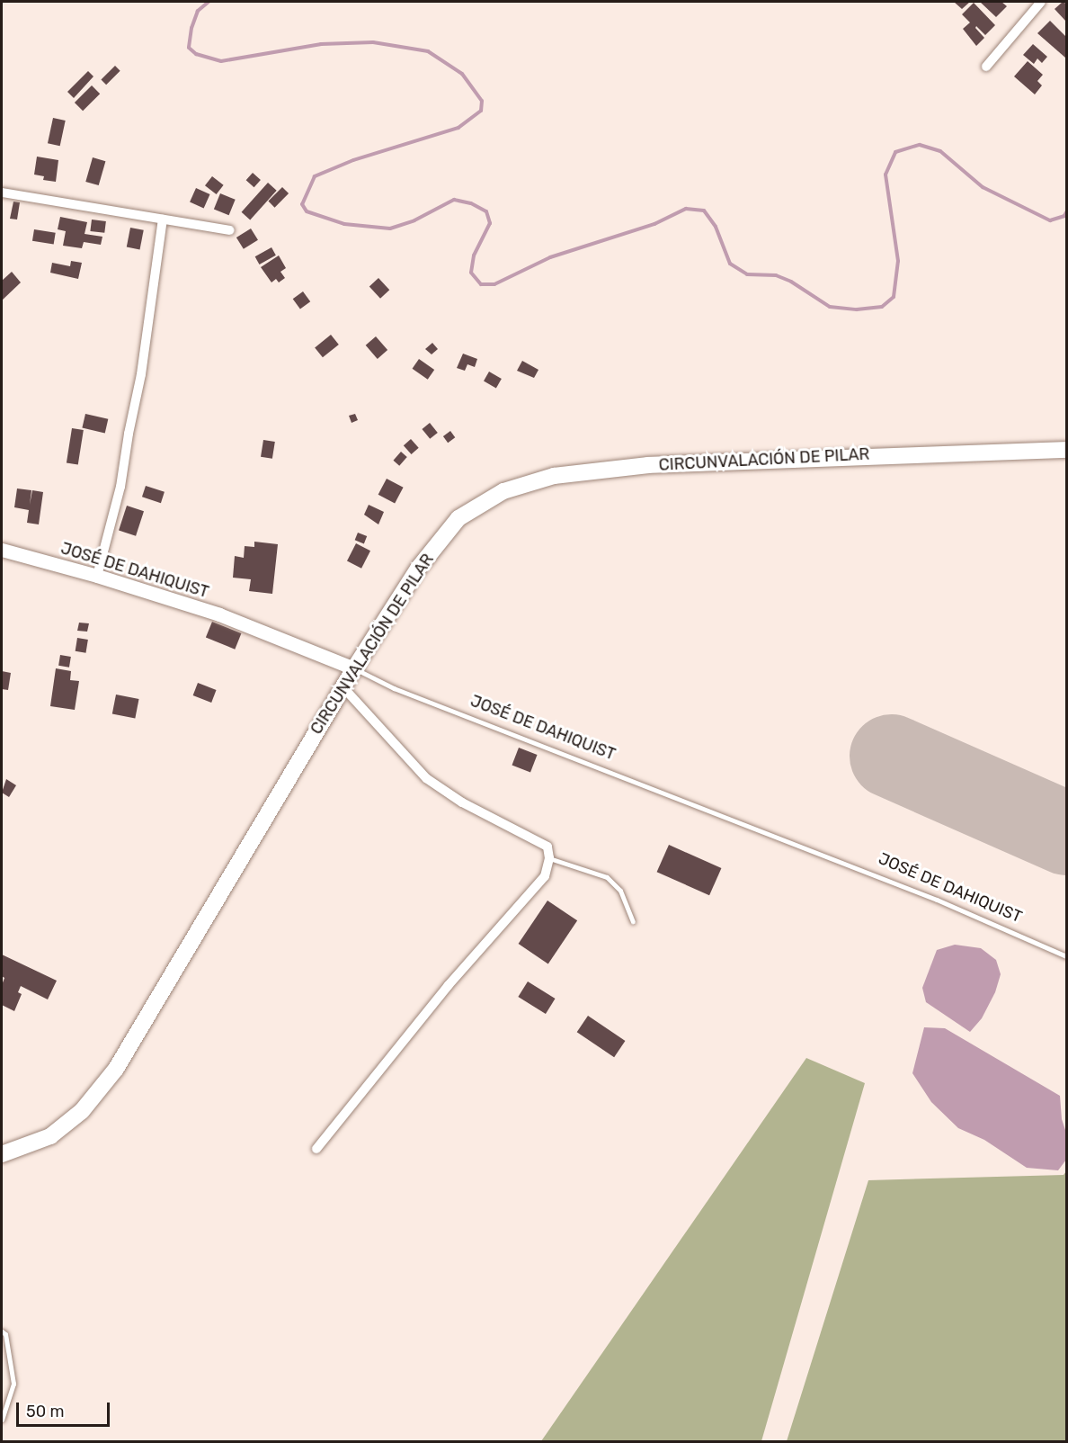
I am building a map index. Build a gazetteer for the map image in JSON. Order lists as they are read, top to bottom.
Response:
{
  "streets": {
    "main road": ["CIRCUNVALACIÓN DE PILAR", "JOSÉ DE DAHIQUIST"]
  },
  "crossings": [
    ["CIRCUNVALACIÓN DE PILAR", "JOSÉ DE DAHIQUIST"]
  ],
  "scale_bar": "50 m"
}
